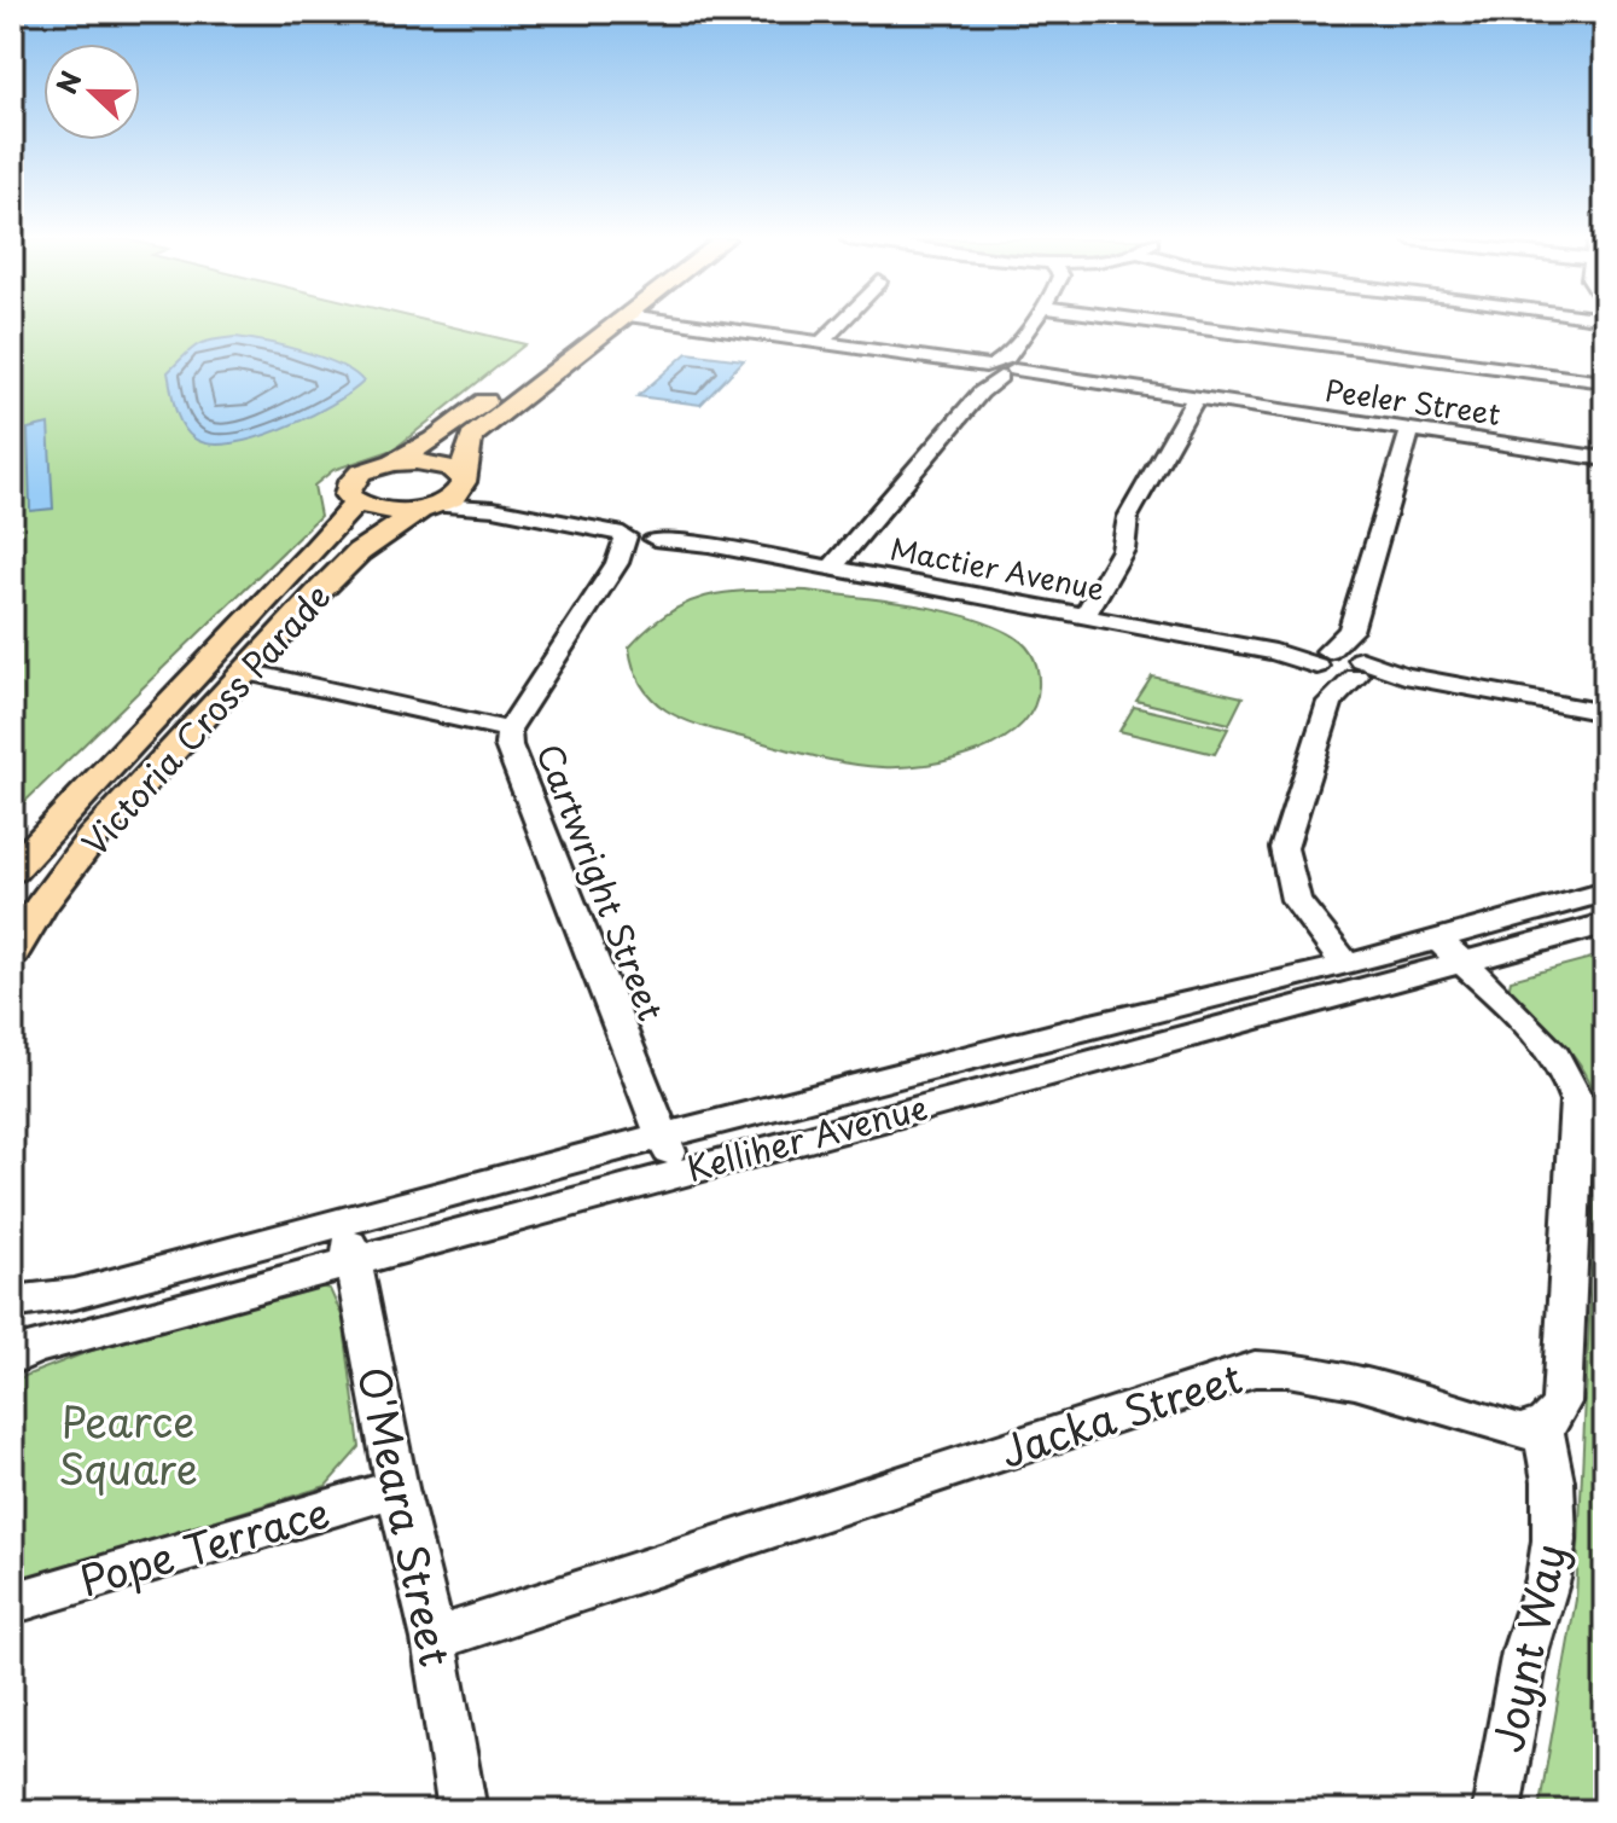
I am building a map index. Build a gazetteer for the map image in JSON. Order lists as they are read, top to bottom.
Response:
{
  "streets": {
    "main road": ["Victoria Cross Parade"],
    "street": [
      "Peeler Street",
      "Mactier Avenue",
      "Cartwright Street",
      "Kelliher Avenue",
      "Jacka Street",
      "O'Meara Street",
      "Pope Terrace",
      "Joynt Way"
    ]
  },
  "crossings": [
    ["Mactier Avenue", "Cartwright Street"],
    ["Cartwright Street", "Kelliher Avenue"],
    ["Kelliher Avenue", "O'Meara Street"],
    ["Jacka Street", "O'Meara Street"],
    ["Jacka Street", "Joynt Way"],
    ["O'Meara Street", "Pope Terrace"]
  ],
  "parks": ["Pearce Square"],
  "north": "left"
}
